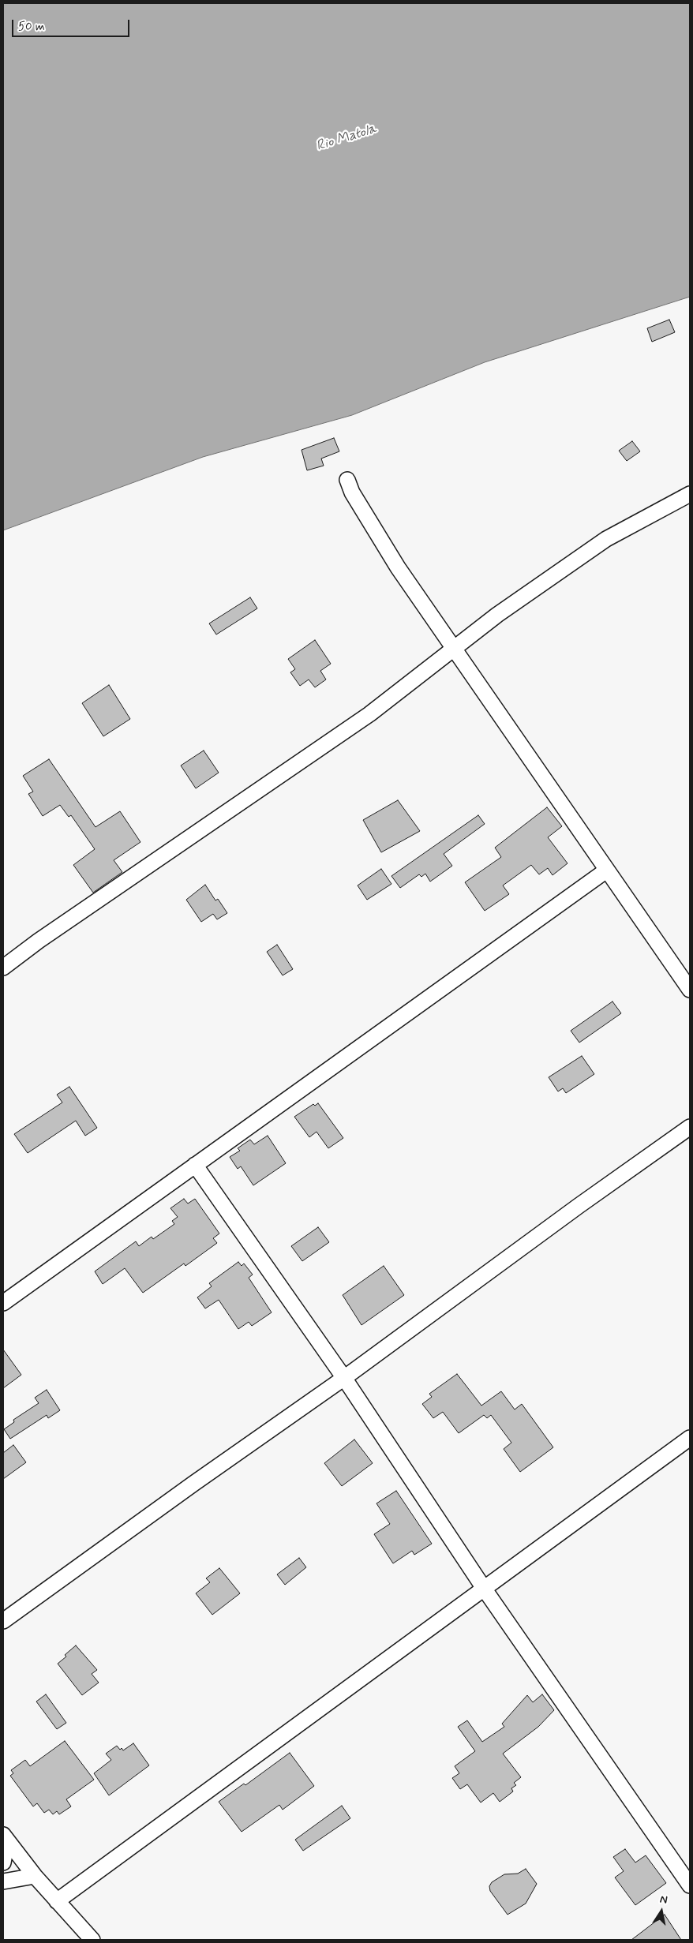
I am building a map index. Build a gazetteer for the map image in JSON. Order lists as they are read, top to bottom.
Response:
{
  "water": ["Rio Matola"],
  "scale_bar": "50 m",
  "north": "top"
}
